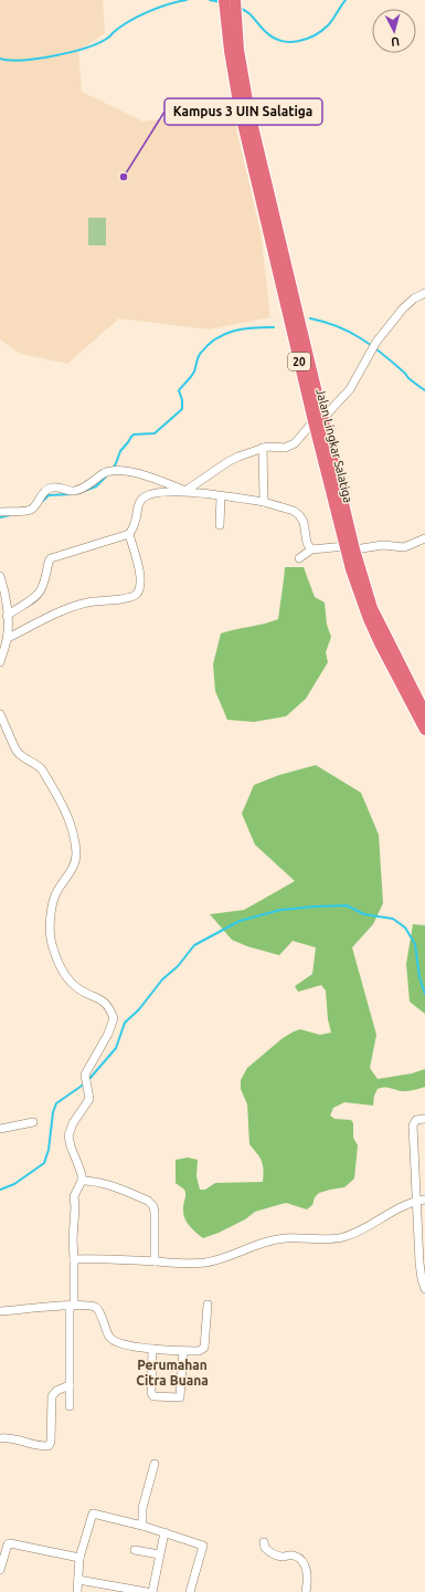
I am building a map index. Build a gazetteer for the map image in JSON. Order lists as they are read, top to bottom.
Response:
{
  "streets": {
    "highway": ["20", "Jalan Lingkar Salatiga"]
  },
  "districts": ["Perumahan Citra Buana"],
  "places": ["Kampus 3 UIN Salatiga"],
  "north": "bottom"
}
